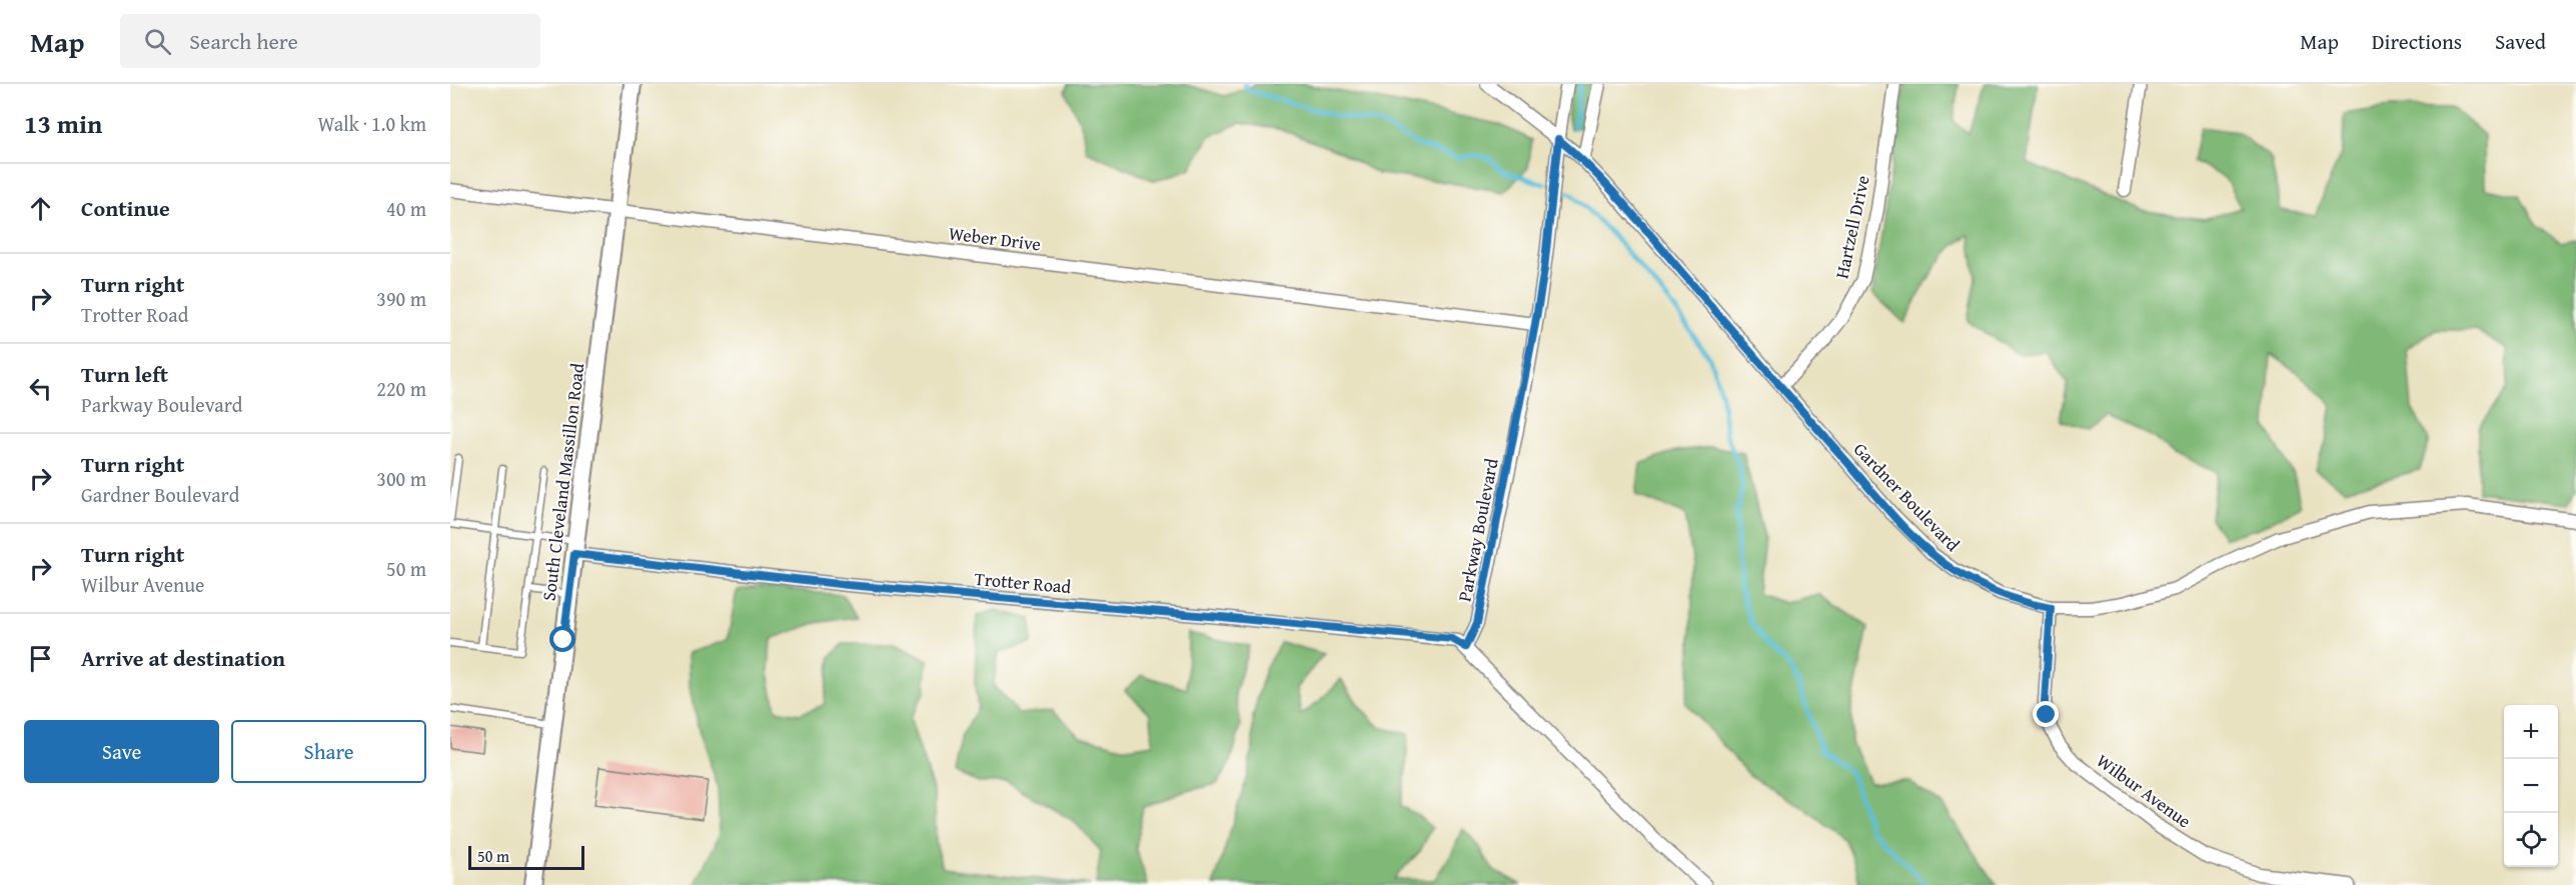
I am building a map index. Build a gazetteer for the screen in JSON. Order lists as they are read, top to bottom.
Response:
{
  "streets": {
    "main road": ["South Cleveland Massillon Road"],
    "street": [
      "Hartzell Drive",
      "Weber Drive",
      "Gardner Boulevard",
      "Parkway Boulevard",
      "Trotter Road",
      "Wilbur Avenue"
    ]
  },
  "crossings": [
    ["Hartzell Drive", "Gardner Boulevard"],
    ["Weber Drive", "South Cleveland Massillon Road"],
    ["Weber Drive", "Parkway Boulevard"],
    ["South Cleveland Massillon Road", "Trotter Road"],
    ["Gardner Boulevard", "Parkway Boulevard"],
    ["Gardner Boulevard", "Wilbur Avenue"],
    ["Parkway Boulevard", "Trotter Road"]
  ],
  "scale_bar": "50 m",
  "page": {
    "header": "Map",
    "search": "Search here",
    "nav": ["Map", "Directions", "Saved"],
    "heading": ["13 min", "Walk · 1.0 km"],
    "list": [
      ["Continue", "40 m"],
      ["Turn right", "Trotter Road", "390 m"],
      ["Turn left", "Parkway Boulevard", "220 m"],
      ["Turn right", "Gardner Boulevard", "300 m"],
      ["Turn right", "Wilbur Avenue", "50 m"],
      "Arrive at destination"
    ],
    "buttons": ["Save", "Share"],
    "map_buttons": ["+", "−"],
    "scale": "50 m"
  }
}
